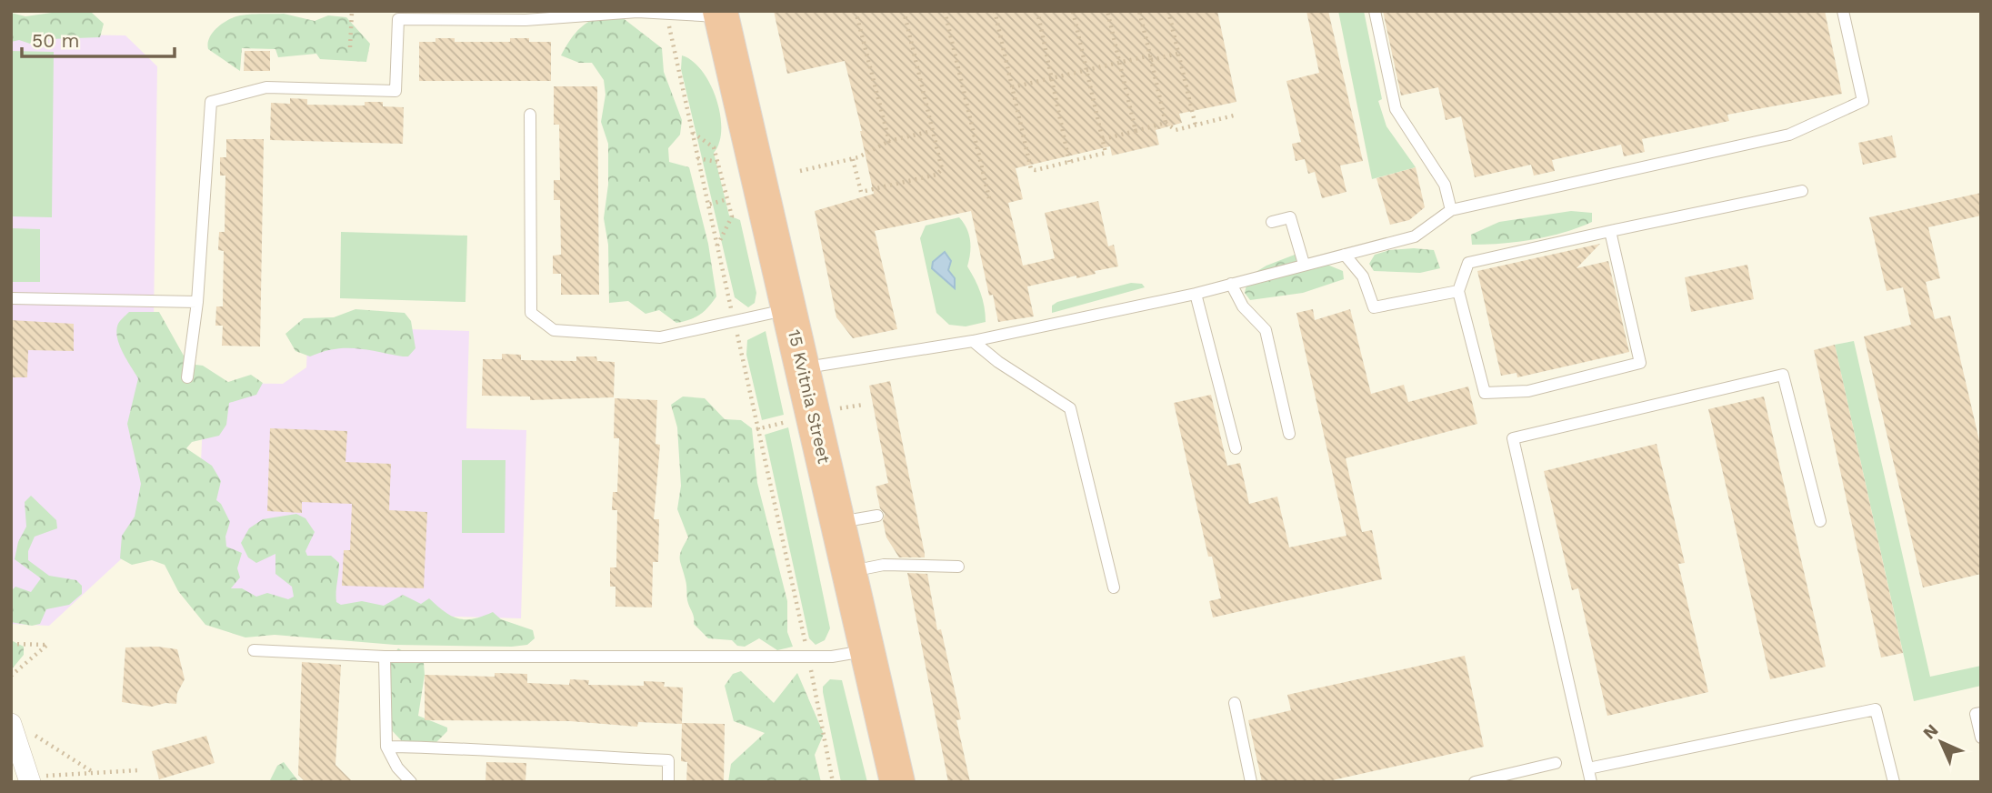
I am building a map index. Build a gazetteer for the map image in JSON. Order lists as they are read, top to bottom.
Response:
{
  "streets": {
    "highway": ["15 Kvitnia Street"]
  },
  "scale_bar": "50 m",
  "north": "top left"
}
